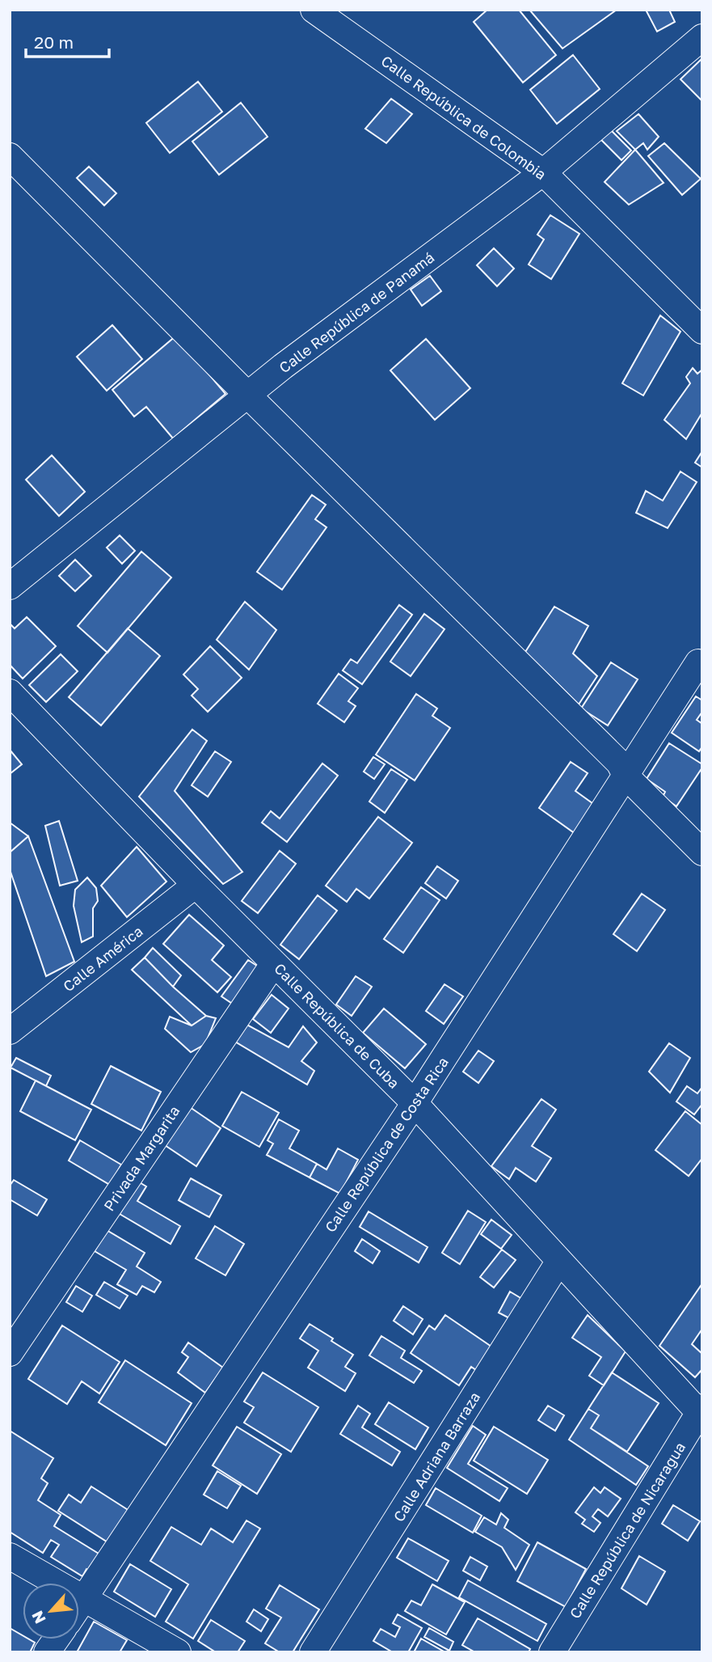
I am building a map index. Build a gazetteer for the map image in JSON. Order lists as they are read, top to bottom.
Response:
{
  "streets": {
    "street": [
      "Calle República de Colombia",
      "Calle República de Panamá",
      "Calle América",
      "Calle República de Cuba",
      "Calle República de Costa Rica",
      "Privada Margarita",
      "Calle Adriana Barraza",
      "Calle República de Nicaragua"
    ]
  },
  "crossings": [
    ["Calle República de Colombia", "Calle República de Panamá"],
    ["Calle América", "Calle República de Cuba"],
    ["Calle República de Cuba", "Calle República de Costa Rica"],
    ["Calle República de Cuba", "Privada Margarita"],
    ["Calle República de Cuba", "Calle Adriana Barraza"],
    ["Calle República de Cuba", "Calle República de Nicaragua"]
  ],
  "scale_bar": "20 m",
  "north": "bottom left"
}
